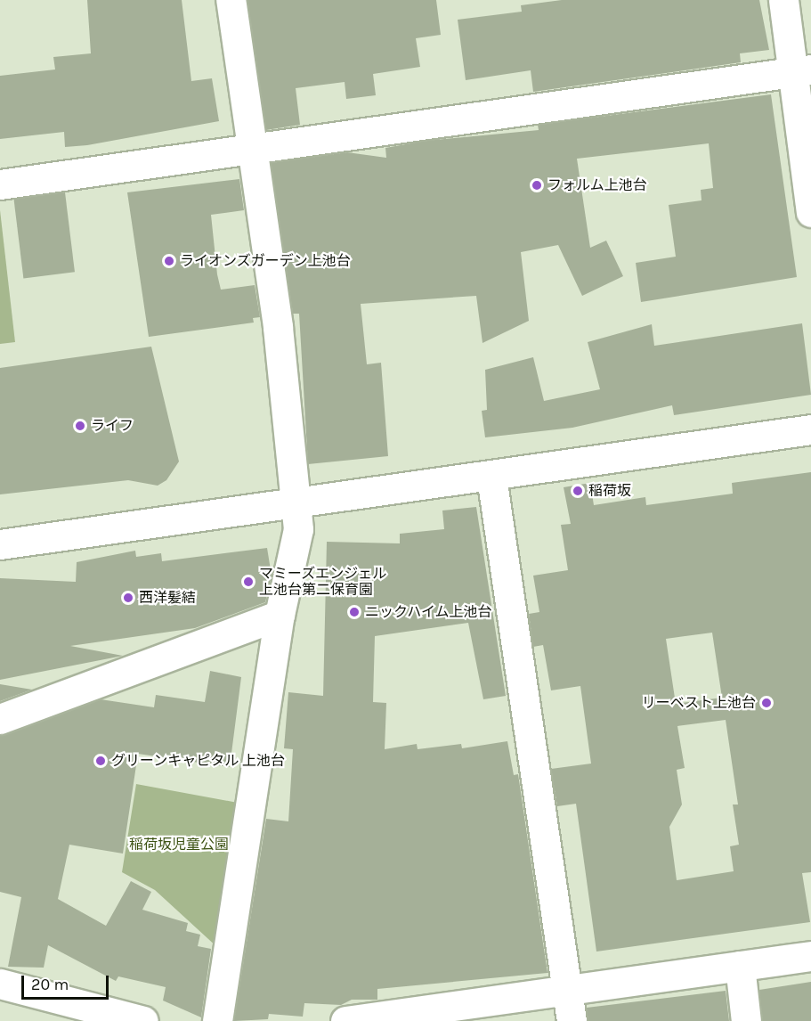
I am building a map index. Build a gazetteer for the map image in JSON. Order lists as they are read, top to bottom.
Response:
{
  "parks": ["稲荷坂児童公園"],
  "places": [
    "フォルム上池台",
    "ライオンズガーデン上池台",
    "ライフ",
    "稲荷坂",
    "マミーズエンジェル 上池台第二保育園",
    "西洋髪結",
    "ニックハイム上池台",
    "リーベスト上池台",
    "グリーンキャピタル 上池台"
  ],
  "scale_bar": "20 m"
}
